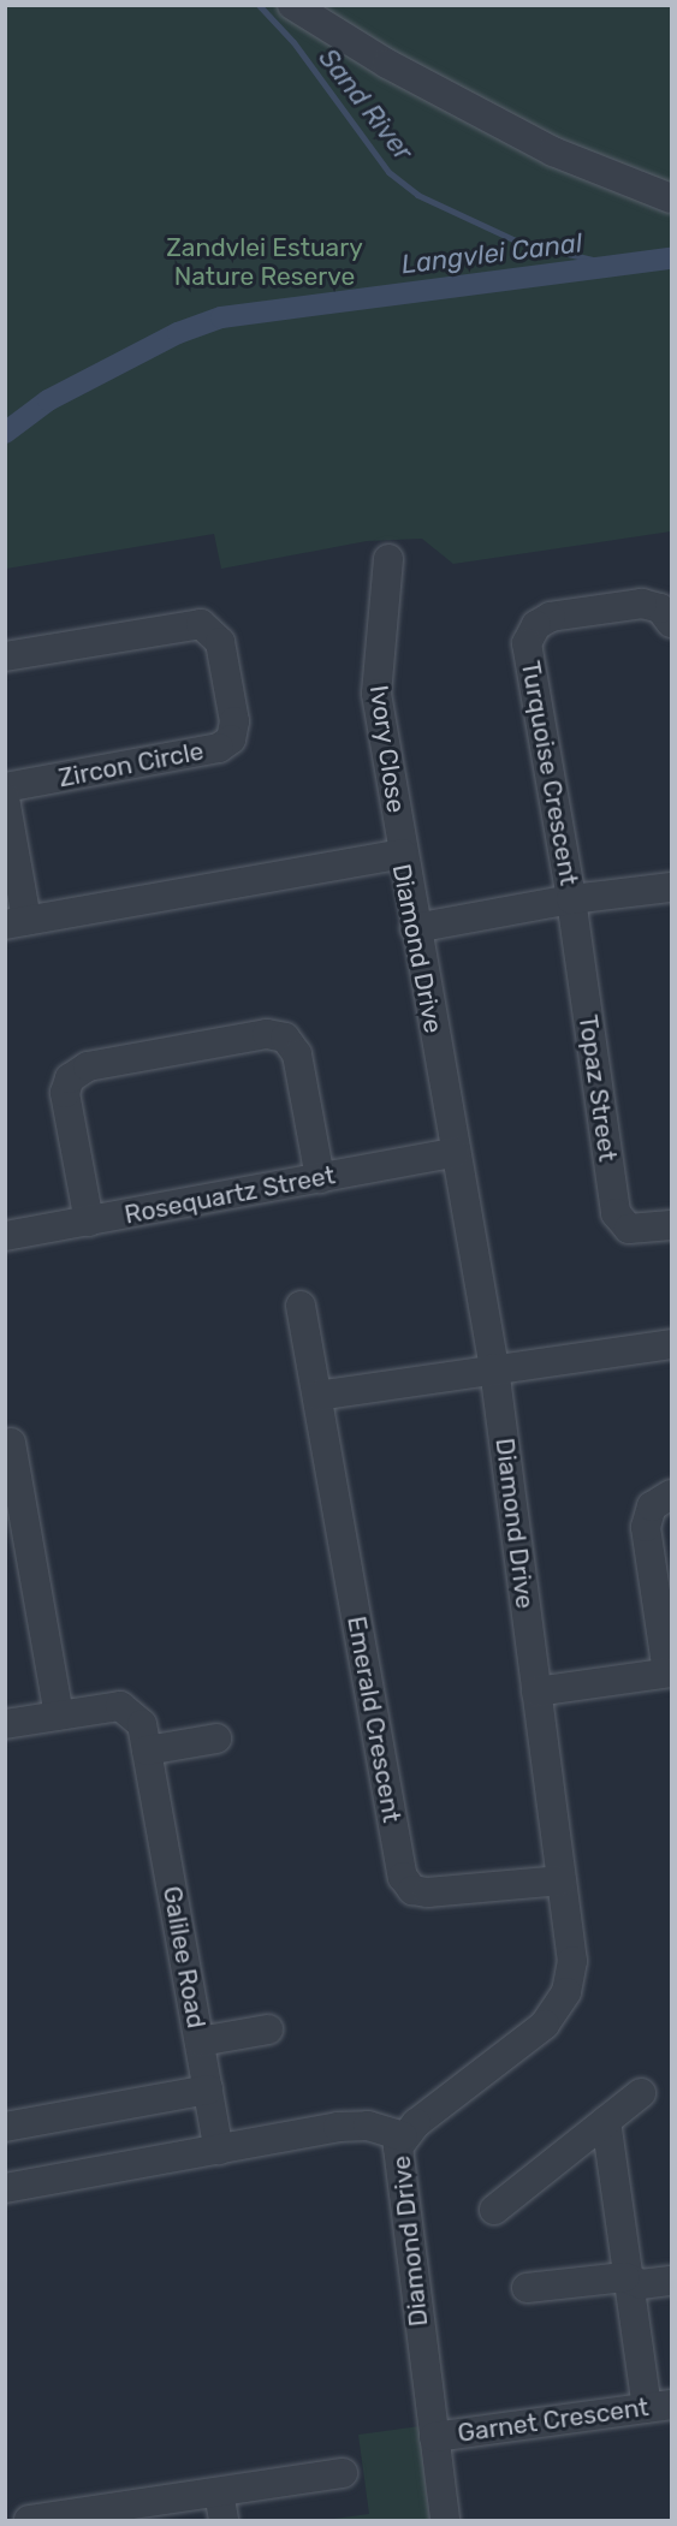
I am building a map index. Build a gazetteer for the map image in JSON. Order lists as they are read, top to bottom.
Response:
{
  "streets": {
    "street": [
      "Ivory Close",
      "Zircon Circle",
      "Turquoise Crescent",
      "Diamond Drive",
      "Topaz Street",
      "Rosequartz Street",
      "Emerald Crescent",
      "Galilee Road",
      "Garnet Crescent"
    ]
  },
  "crossings": [
    ["Ivory Close", "Diamond Drive"],
    ["Turquoise Crescent", "Topaz Street"],
    ["Diamond Drive", "Rosequartz Street"],
    ["Diamond Drive", "Emerald Crescent"],
    ["Diamond Drive", "Garnet Crescent"]
  ],
  "water": ["Sand River", "Langvlei Canal"],
  "parks": ["Zandvlei Estuary Nature Reserve"]
}
